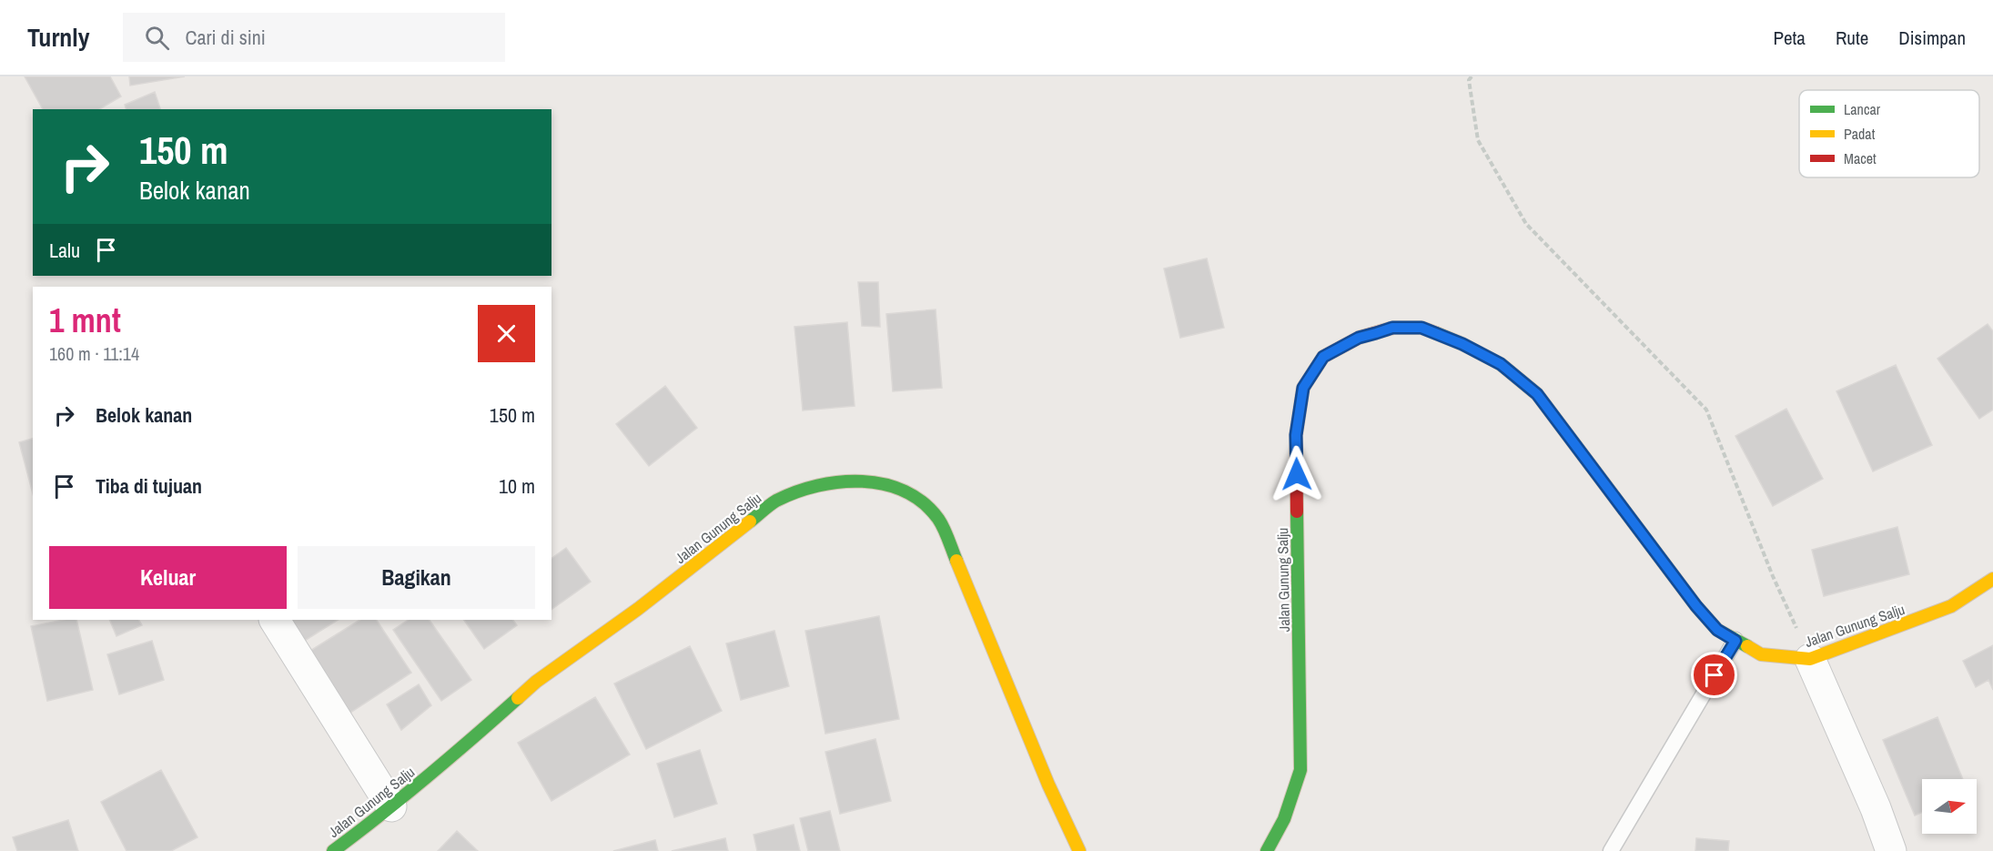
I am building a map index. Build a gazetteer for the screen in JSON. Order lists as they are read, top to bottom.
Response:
{
  "streets": {
    "main road": ["Jalan Gunung Salju"]
  },
  "legend": ["Lancar", "Padat", "Macet"],
  "north": "right",
  "page": {
    "header": "Turnly",
    "search": "Cari di sini",
    "nav": ["Peta", "Rute", "Disimpan"],
    "turn": ["150 m", "Belok kanan"],
    "then": "Lalu",
    "heading": ["1 mnt", "160 m · 11:14"],
    "list": [
      {
        "name": "Belok kanan",
        "value": "150 m"
      },
      {
        "name": "Tiba di tujuan",
        "value": "10 m"
      }
    ],
    "buttons": ["Keluar", "Bagikan"]
  }
}
